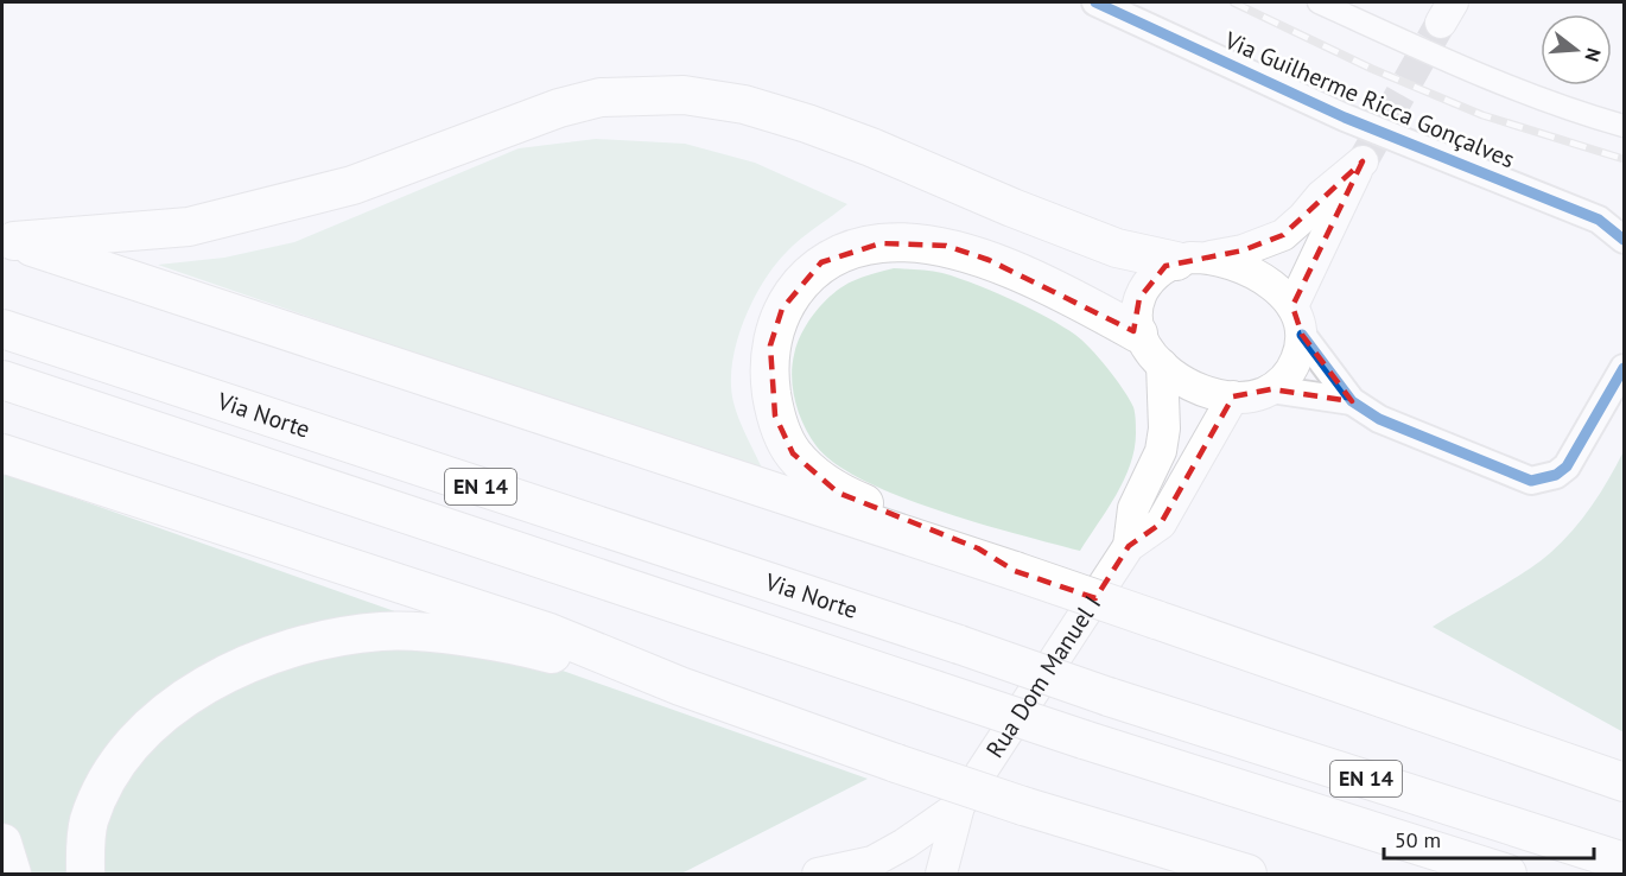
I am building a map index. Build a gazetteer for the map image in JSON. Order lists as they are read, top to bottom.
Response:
{
  "streets": {
    "highway": ["Via Norte", "EN 14"],
    "main road": ["Rua Dom Manuel I"],
    "street": ["Via Guilherme Ricca Gonçalves"]
  },
  "scale_bar": "50 m",
  "north": "right"
}
